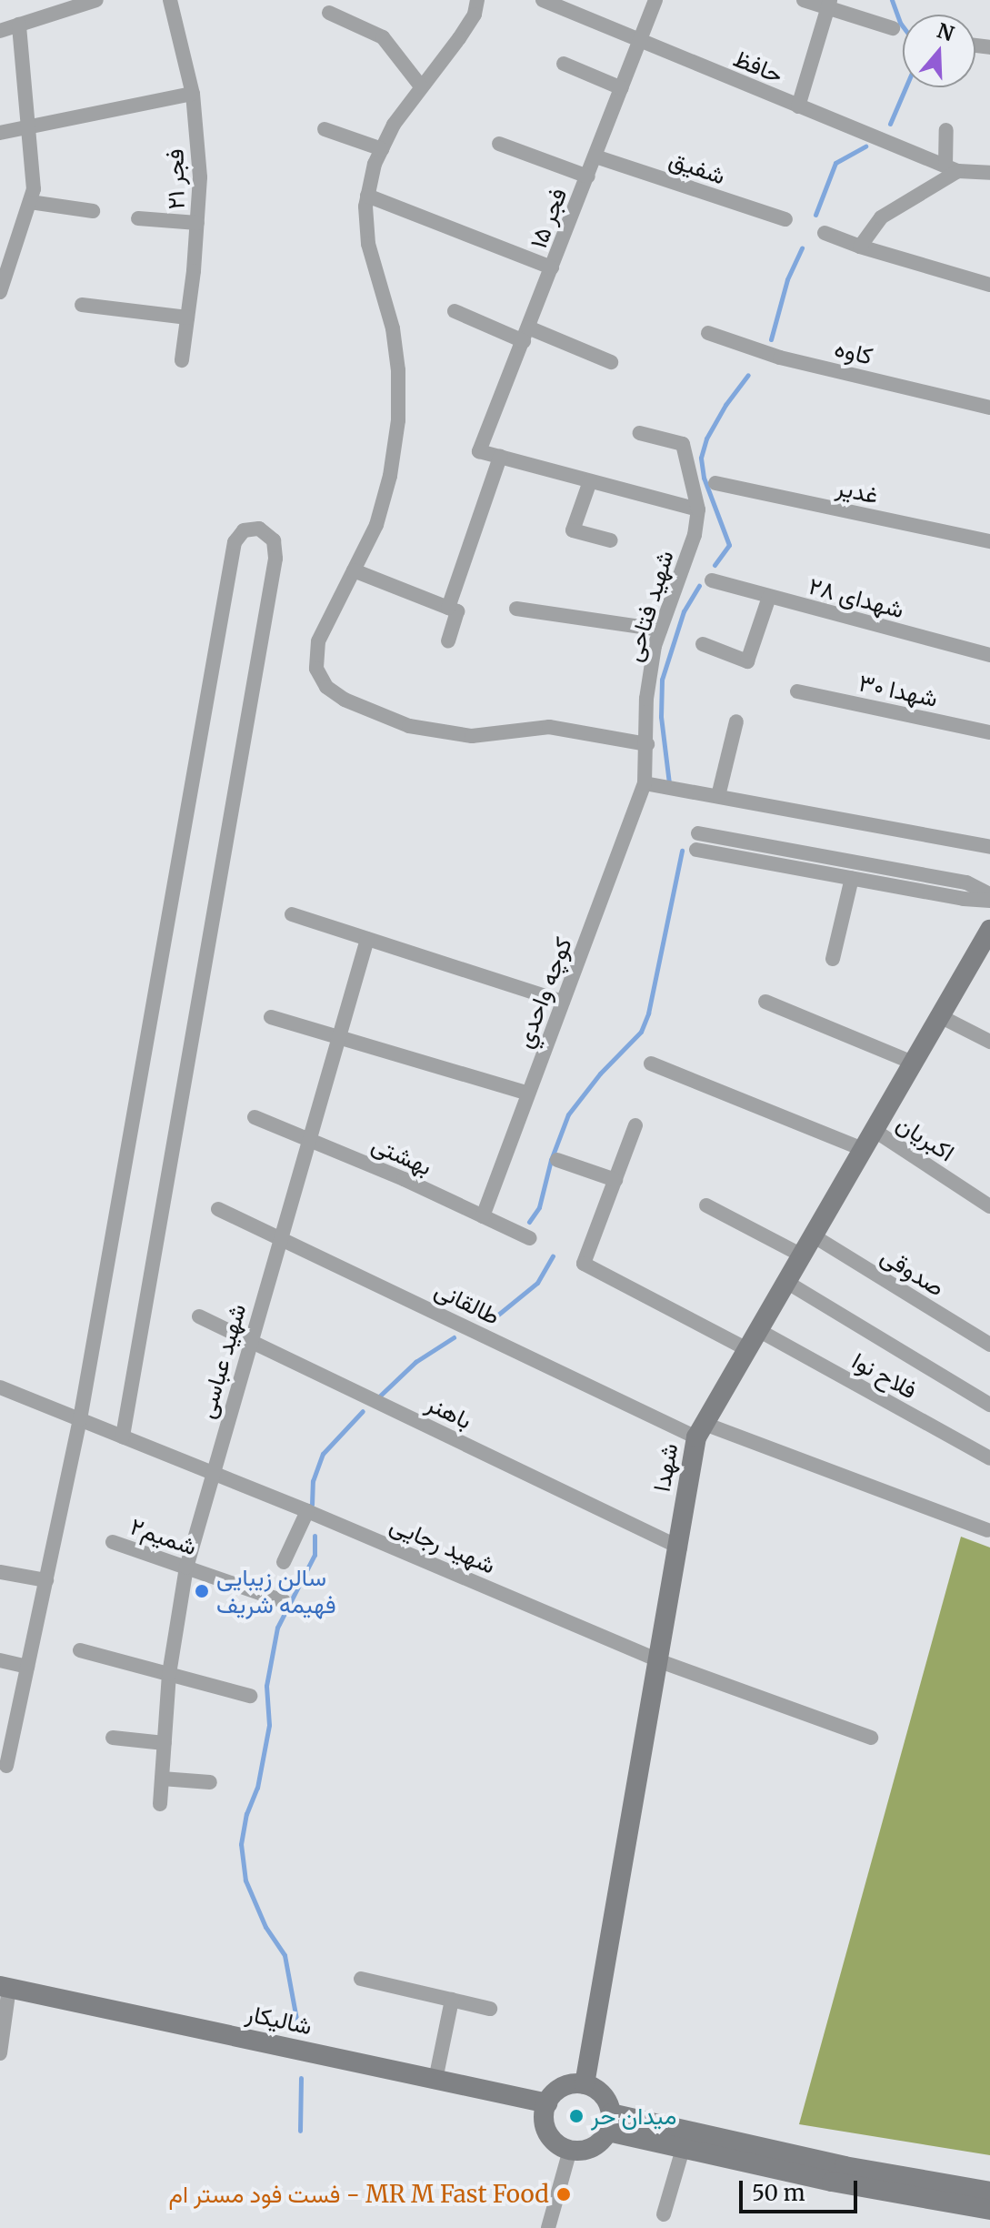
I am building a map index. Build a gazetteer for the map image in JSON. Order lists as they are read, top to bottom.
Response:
{
  "streets": {
    "main road": ["شهدا", "شالیکار"],
    "street": [
      "حافظ",
      "شفیق",
      "فجر ۲۱",
      "فجر ۱۵",
      "کاوه",
      "غدیر",
      "شهدای ۲۸",
      "شهید فتاحی",
      "شهدا ۳۰",
      "كوچه واحدي",
      "اکبریان",
      "بهشتی",
      "صدوقی",
      "طالقانی",
      "شهید عباسی",
      "فلاح نوا",
      "باهنر",
      "شمیم۲",
      "شهید رجایی"
    ]
  },
  "crossings": [
    ["حافظ", "فجر ۱۵"],
    ["شفیق", "فجر ۱۵"],
    ["شهید فتاحی", "كوچه واحدي"],
    ["كوچه واحدي", "بهشتی"],
    ["اکبریان", "شهدا"],
    ["بهشتی", "شهید عباسی"],
    ["صدوقی", "شهدا"],
    ["طالقانی", "شهید عباسی"],
    ["طالقانی", "شهدا"],
    ["شهید عباسی", "باهنر"],
    ["شهید عباسی", "شمیم۲"],
    ["شهید عباسی", "شهید رجایی"],
    ["فلاح نوا", "شهدا"],
    ["باهنر", "شهدا"],
    ["شهدا", "شهید رجایی"],
    ["شهدا", "شالیکار"]
  ],
  "places": ["سالن زیبایی فهیمه شریف", "میدان حر", "فست فود مستر ام - MR M Fast Food"],
  "scale_bar": "50 m",
  "north": "top"
}
